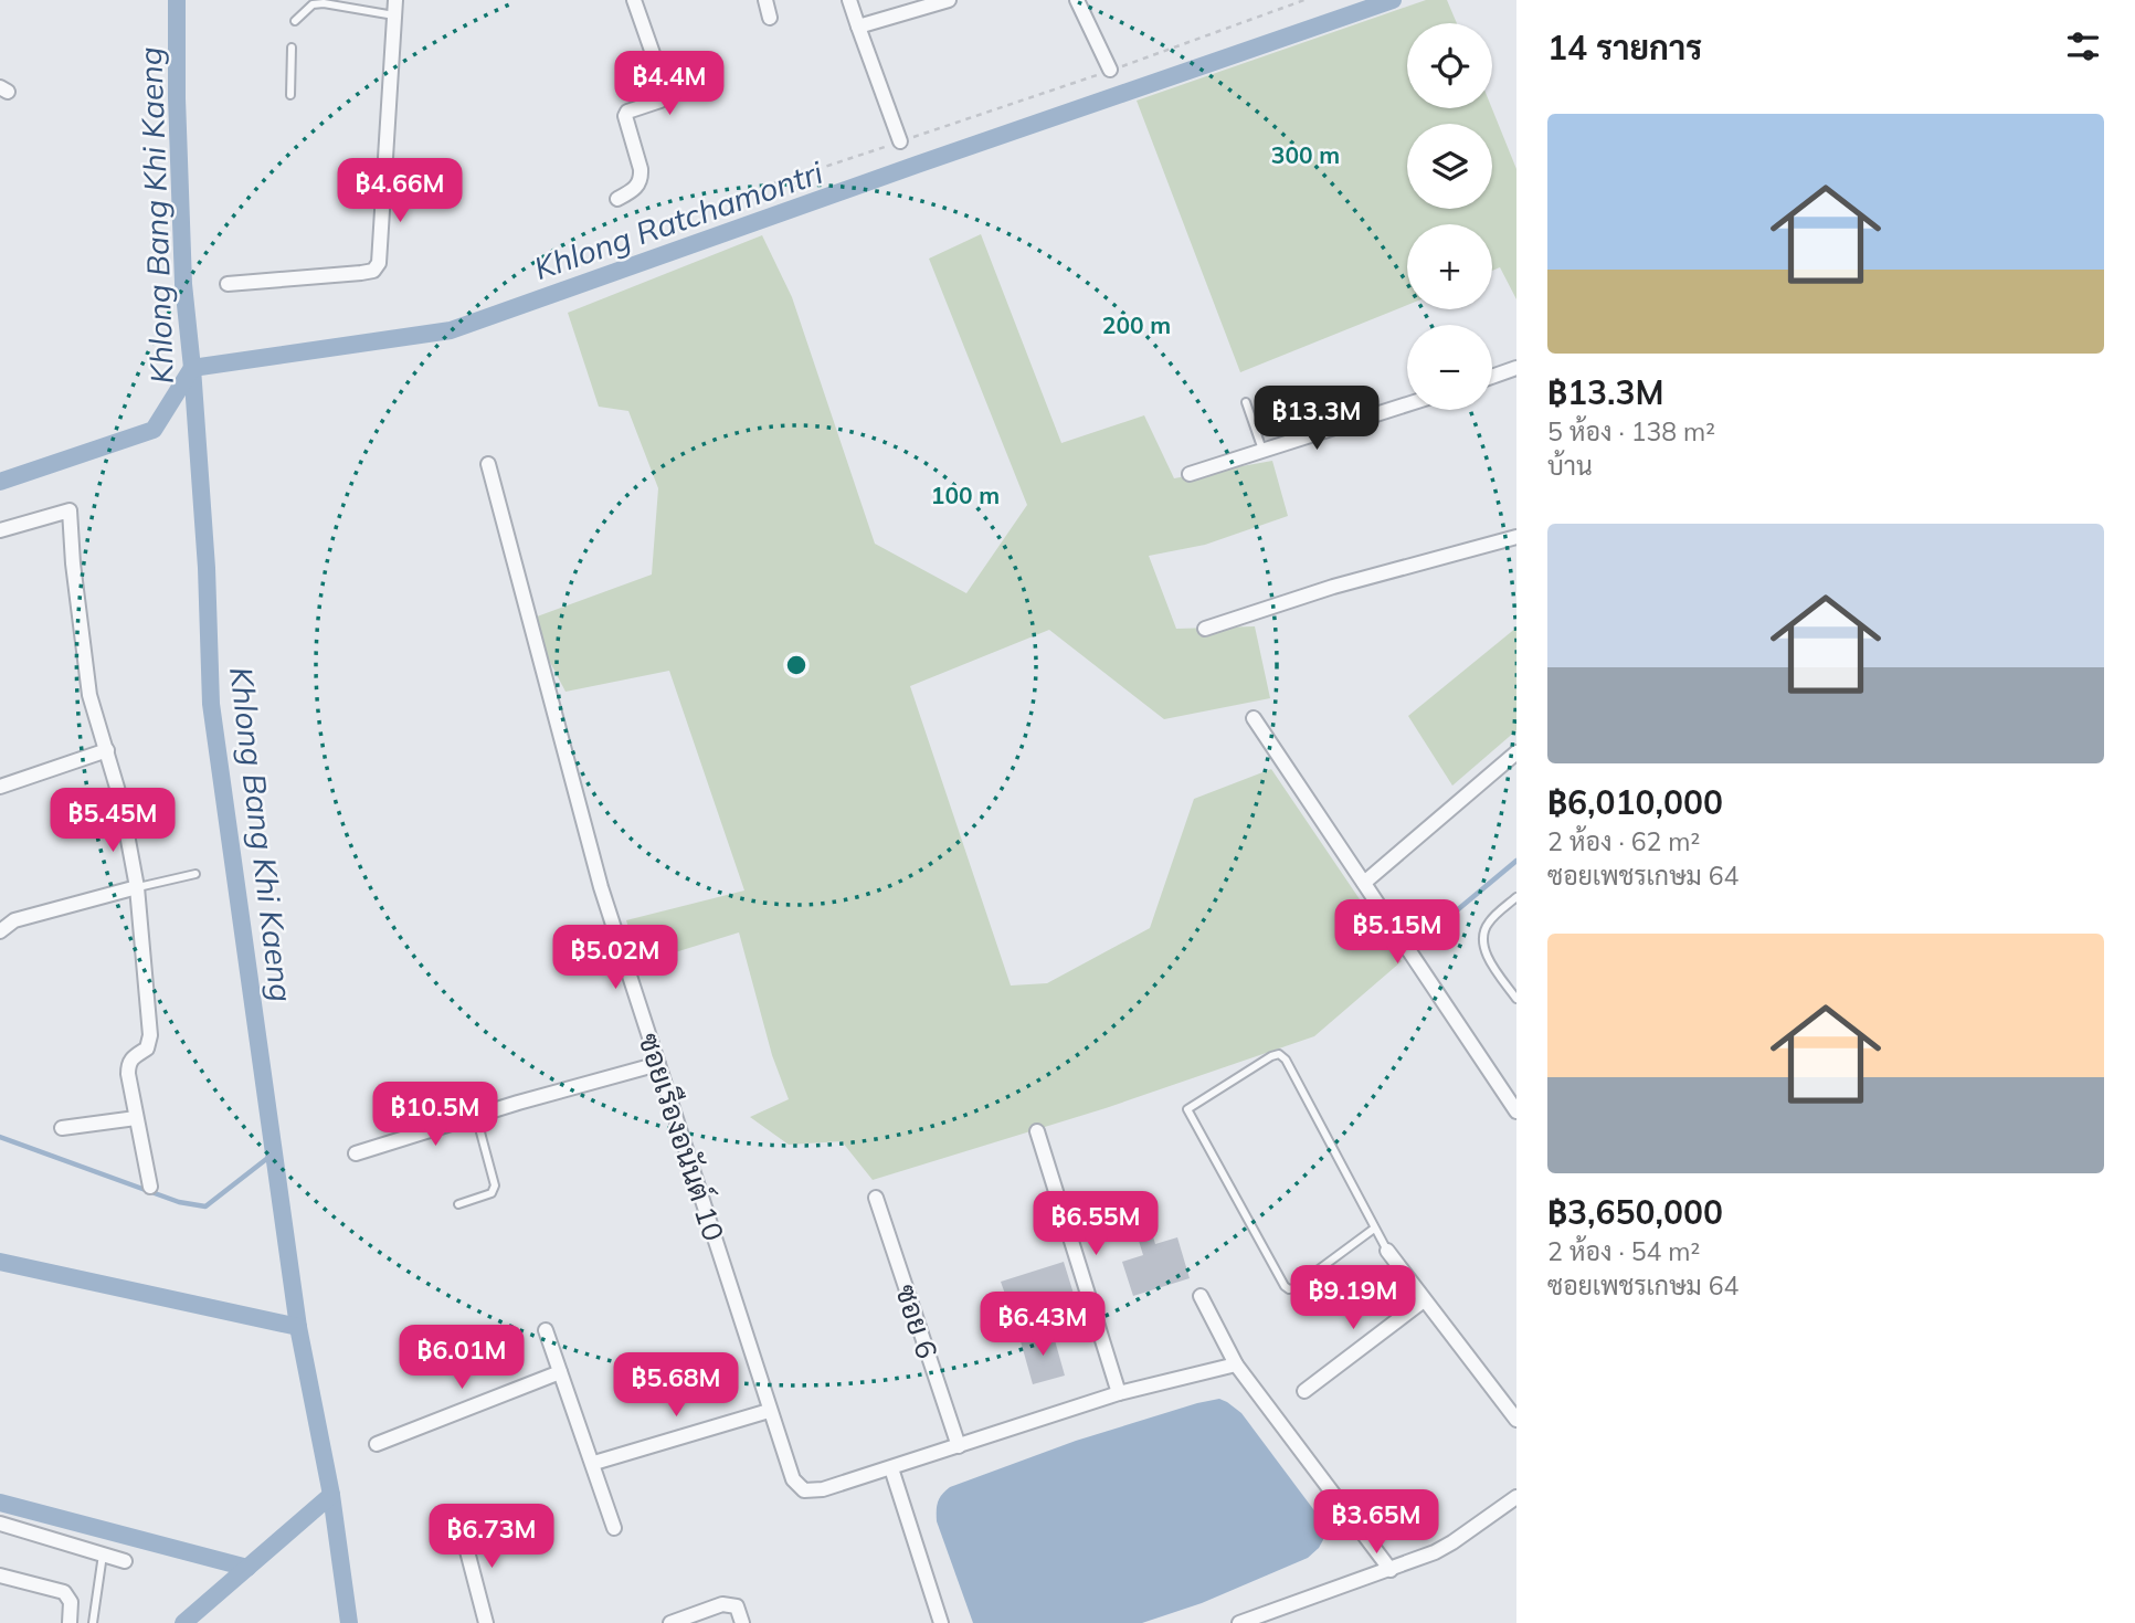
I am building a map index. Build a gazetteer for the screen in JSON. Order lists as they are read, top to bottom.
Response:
{
  "streets": {
    "street": ["ซอยเรืองอนันต์ 10", "ซอย 6"]
  },
  "water": ["Khlong Bang Khi Kaeng", "Khlong Ratchamontri"],
  "page": {
    "heading": "14 รายการ",
    "map_buttons": ["+", "−"],
    "price": [
      "฿4.4M",
      "฿4.66M",
      "฿13.3M",
      "฿5.45M",
      "฿5.15M",
      "฿5.02M",
      "฿10.5M",
      "฿6.55M",
      "฿9.19M",
      "฿6.43M",
      "฿6.01M",
      "฿5.68M",
      "฿3.65M",
      "฿6.73M"
    ],
    "list": [
      {
        "name": "฿13.3M",
        "note": "5 ห้อง · 138 m² · บ้าน"
      },
      {
        "name": "฿6,010,000",
        "note": "2 ห้อง · 62 m² · ซอยเพชรเกษม 64"
      },
      {
        "name": "฿3,650,000",
        "note": "2 ห้อง · 54 m² · ซอยเพชรเกษม 64"
      }
    ]
  },
  "rings": ["300 m", "200 m", "100 m"]
}
